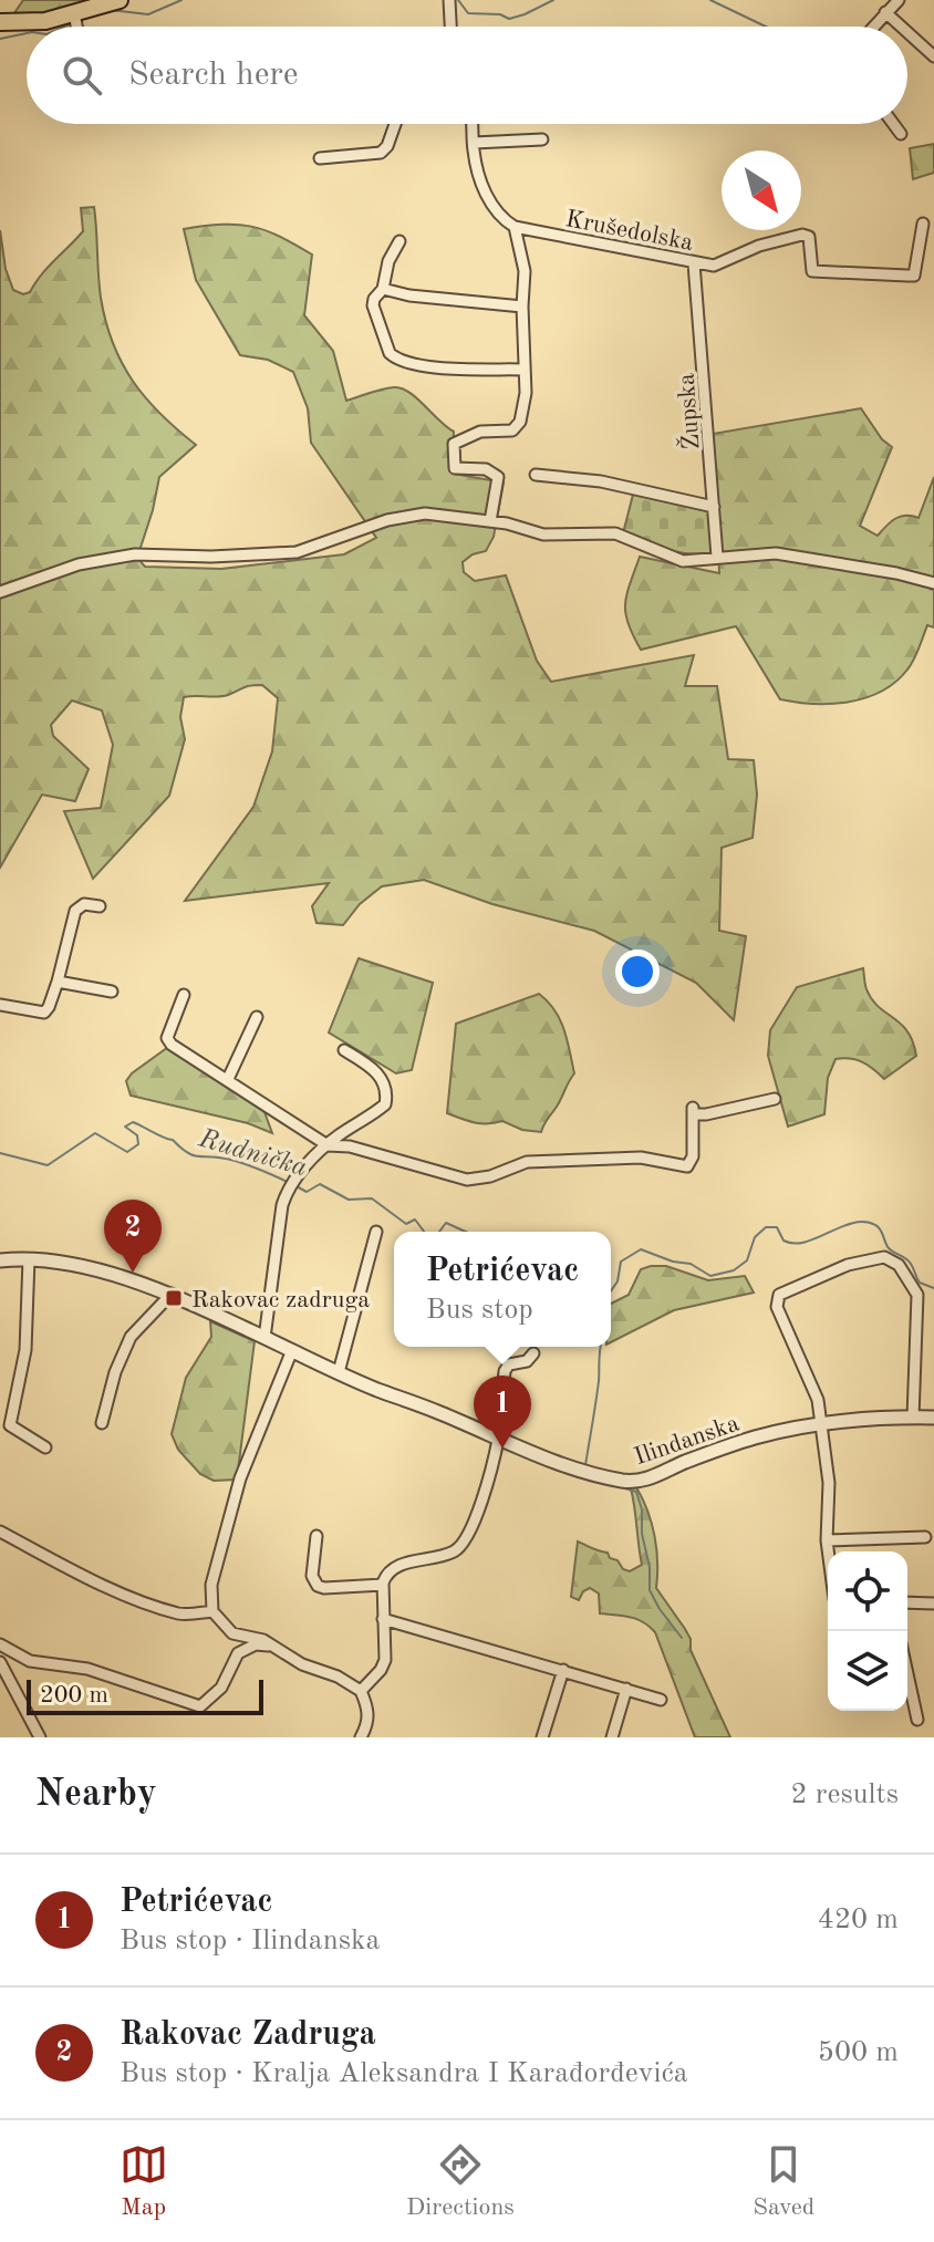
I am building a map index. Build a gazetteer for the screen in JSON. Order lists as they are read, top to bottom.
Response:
{
  "streets": {
    "street": ["Krušedolska", "Župska", "Ilindanska"]
  },
  "crossings": [
    ["Krušedolska", "Župska"]
  ],
  "water": ["Rudnička"],
  "places": {
    "transit": ["Rakovac zadruga"]
  },
  "scale_bar": "200 m",
  "north": "bottom right",
  "page": {
    "search": "Search here",
    "pins": ["2", "1"],
    "popup": ["Petrićevac", "Bus stop"],
    "scale": "200 m",
    "heading": ["Nearby", "2 results"],
    "list": [
      {
        "mark": "1",
        "name": "Petrićevac",
        "note": "Bus stop · Ilindanska",
        "value": "420 m"
      },
      {
        "mark": "2",
        "name": "Rakovac Zadruga",
        "note": "Bus stop · Kralja Aleksandra I Karađorđevića",
        "value": "500 m"
      }
    ],
    "nav": ["Map", "Directions", "Saved"]
  }
}
